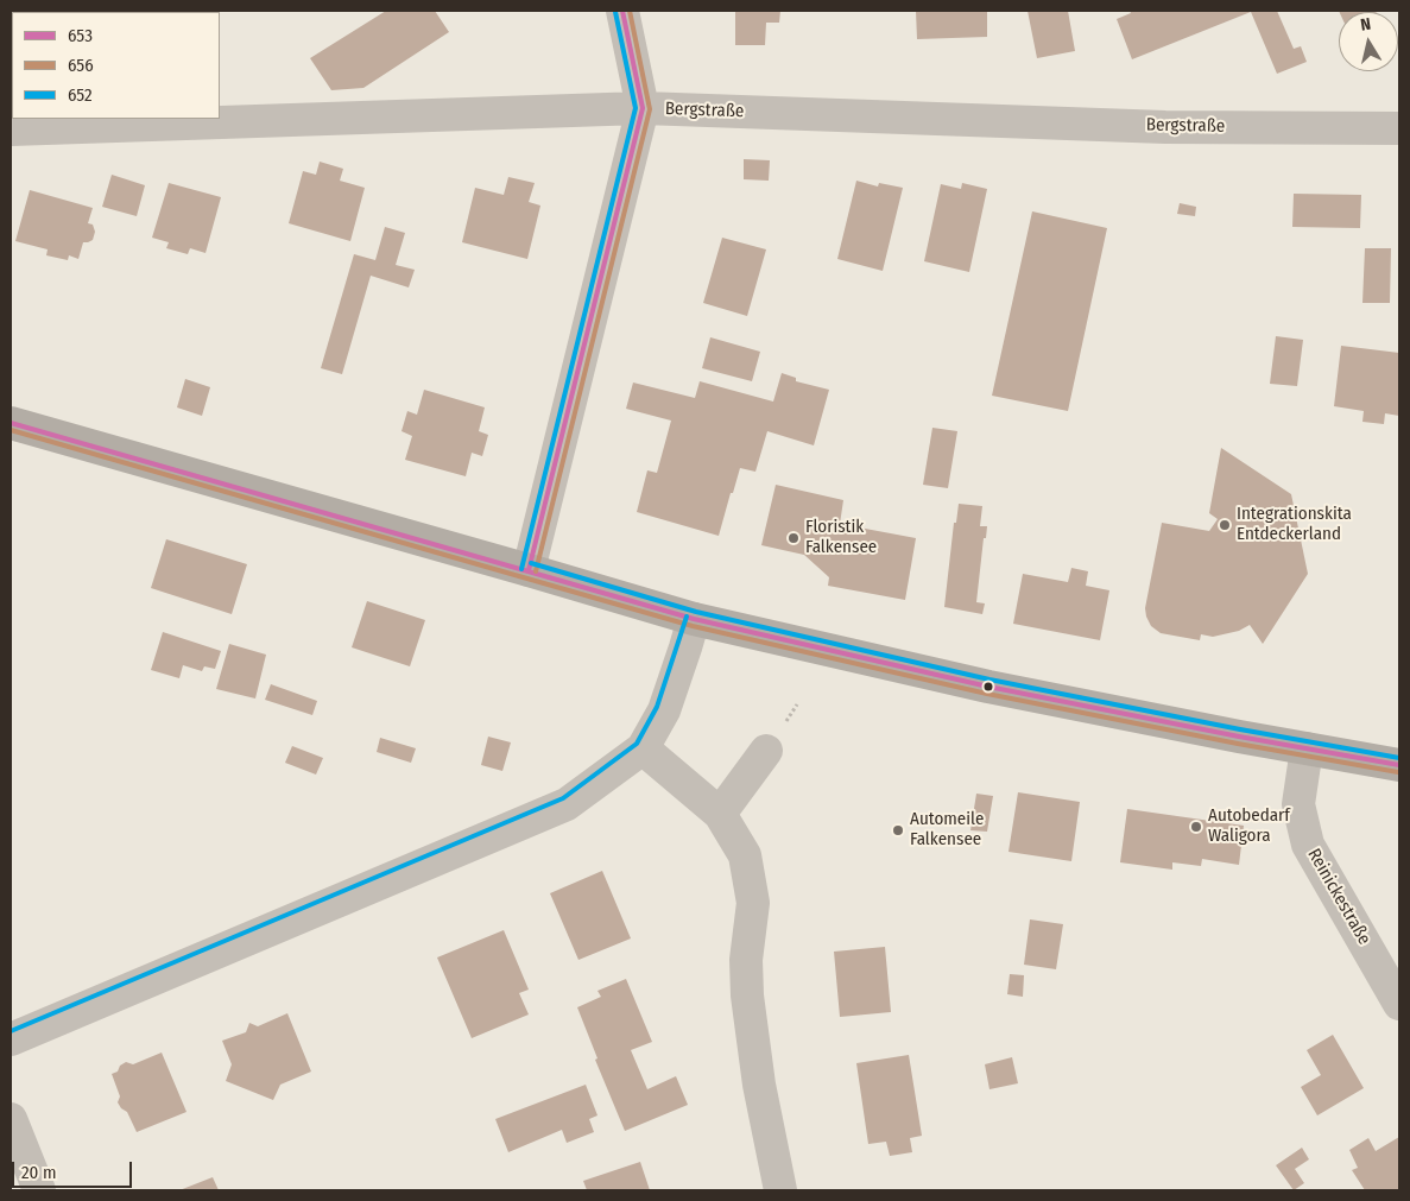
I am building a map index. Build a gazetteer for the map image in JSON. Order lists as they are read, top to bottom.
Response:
{
  "streets": {
    "street": ["Bergstraße", "Reinickestraße"]
  },
  "places": [
    "Integrationskita Entdeckerland",
    "Floristik Falkensee",
    "Autobedarf Waligora",
    "Automeile Falkensee"
  ],
  "lines": ["transit line 653", "transit line 656", "transit line 652"],
  "legend": ["653", "656", "652"],
  "scale_bar": "20 m",
  "north": "top"
}
